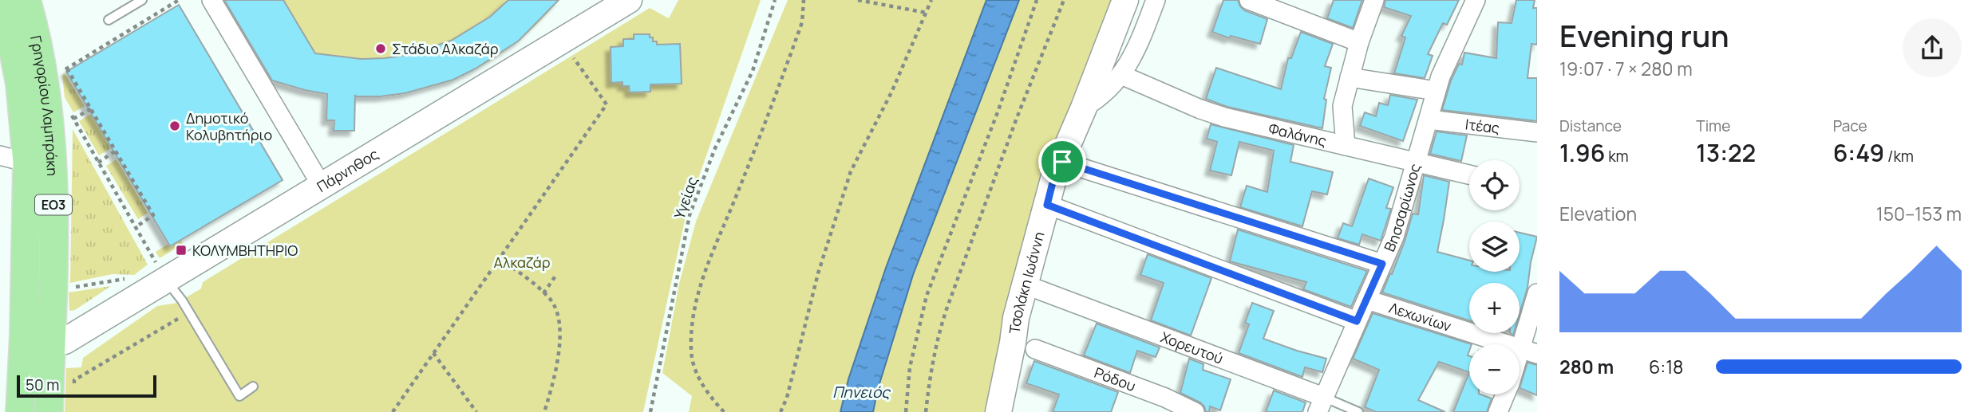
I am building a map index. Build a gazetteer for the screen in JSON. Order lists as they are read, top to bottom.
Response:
{
  "streets": {
    "main road": ["Γρηγορίου Λαμπράκη", "ΕΟ3"],
    "street": [
      "Ιτέας",
      "Φαλάνης",
      "Πάρνηθος",
      "Βησσαρίωνος",
      "Τσολάκη Ιωάννη",
      "Λεχωνίων",
      "Χορευτού",
      "Ρόδου"
    ],
    "path": ["Υγείας"]
  },
  "crossings": [
    ["Γρηγορίου Λαμπράκη", "Πάρνηθος"],
    ["Ιτέας", "Βησσαρίωνος"],
    ["Φαλάνης", "Βησσαρίωνος"],
    ["Βησσαρίωνος", "Λεχωνίων"],
    ["Βησσαρίωνος", "Χορευτού"],
    ["Τσολάκη Ιωάννη", "Χορευτού"]
  ],
  "water": ["Πηνειός"],
  "parks": ["Αλκαζάρ"],
  "places": {
    "other": ["Στάδιο Αλκαζάρ", "Δημοτικό Κολυβητήριο"],
    "transit": ["ΚΟΛΥΜΒΗΤΗΡΙΟ"]
  },
  "scale_bar": "50 m",
  "page": {
    "heading": ["Evening run", "19:07 · 7 × 280 m"],
    "stats": [
      ["Distance", "1.96 km"],
      ["Time", "13:22"],
      ["Pace", "6:49 /km"]
    ],
    "map_buttons": ["+", "−"],
    "chart": ["Elevation", "150–153 m"],
    "list": [
      {
        "name": "280 m",
        "note": "6:18"
      }
    ],
    "scale": "50 m"
  }
}
